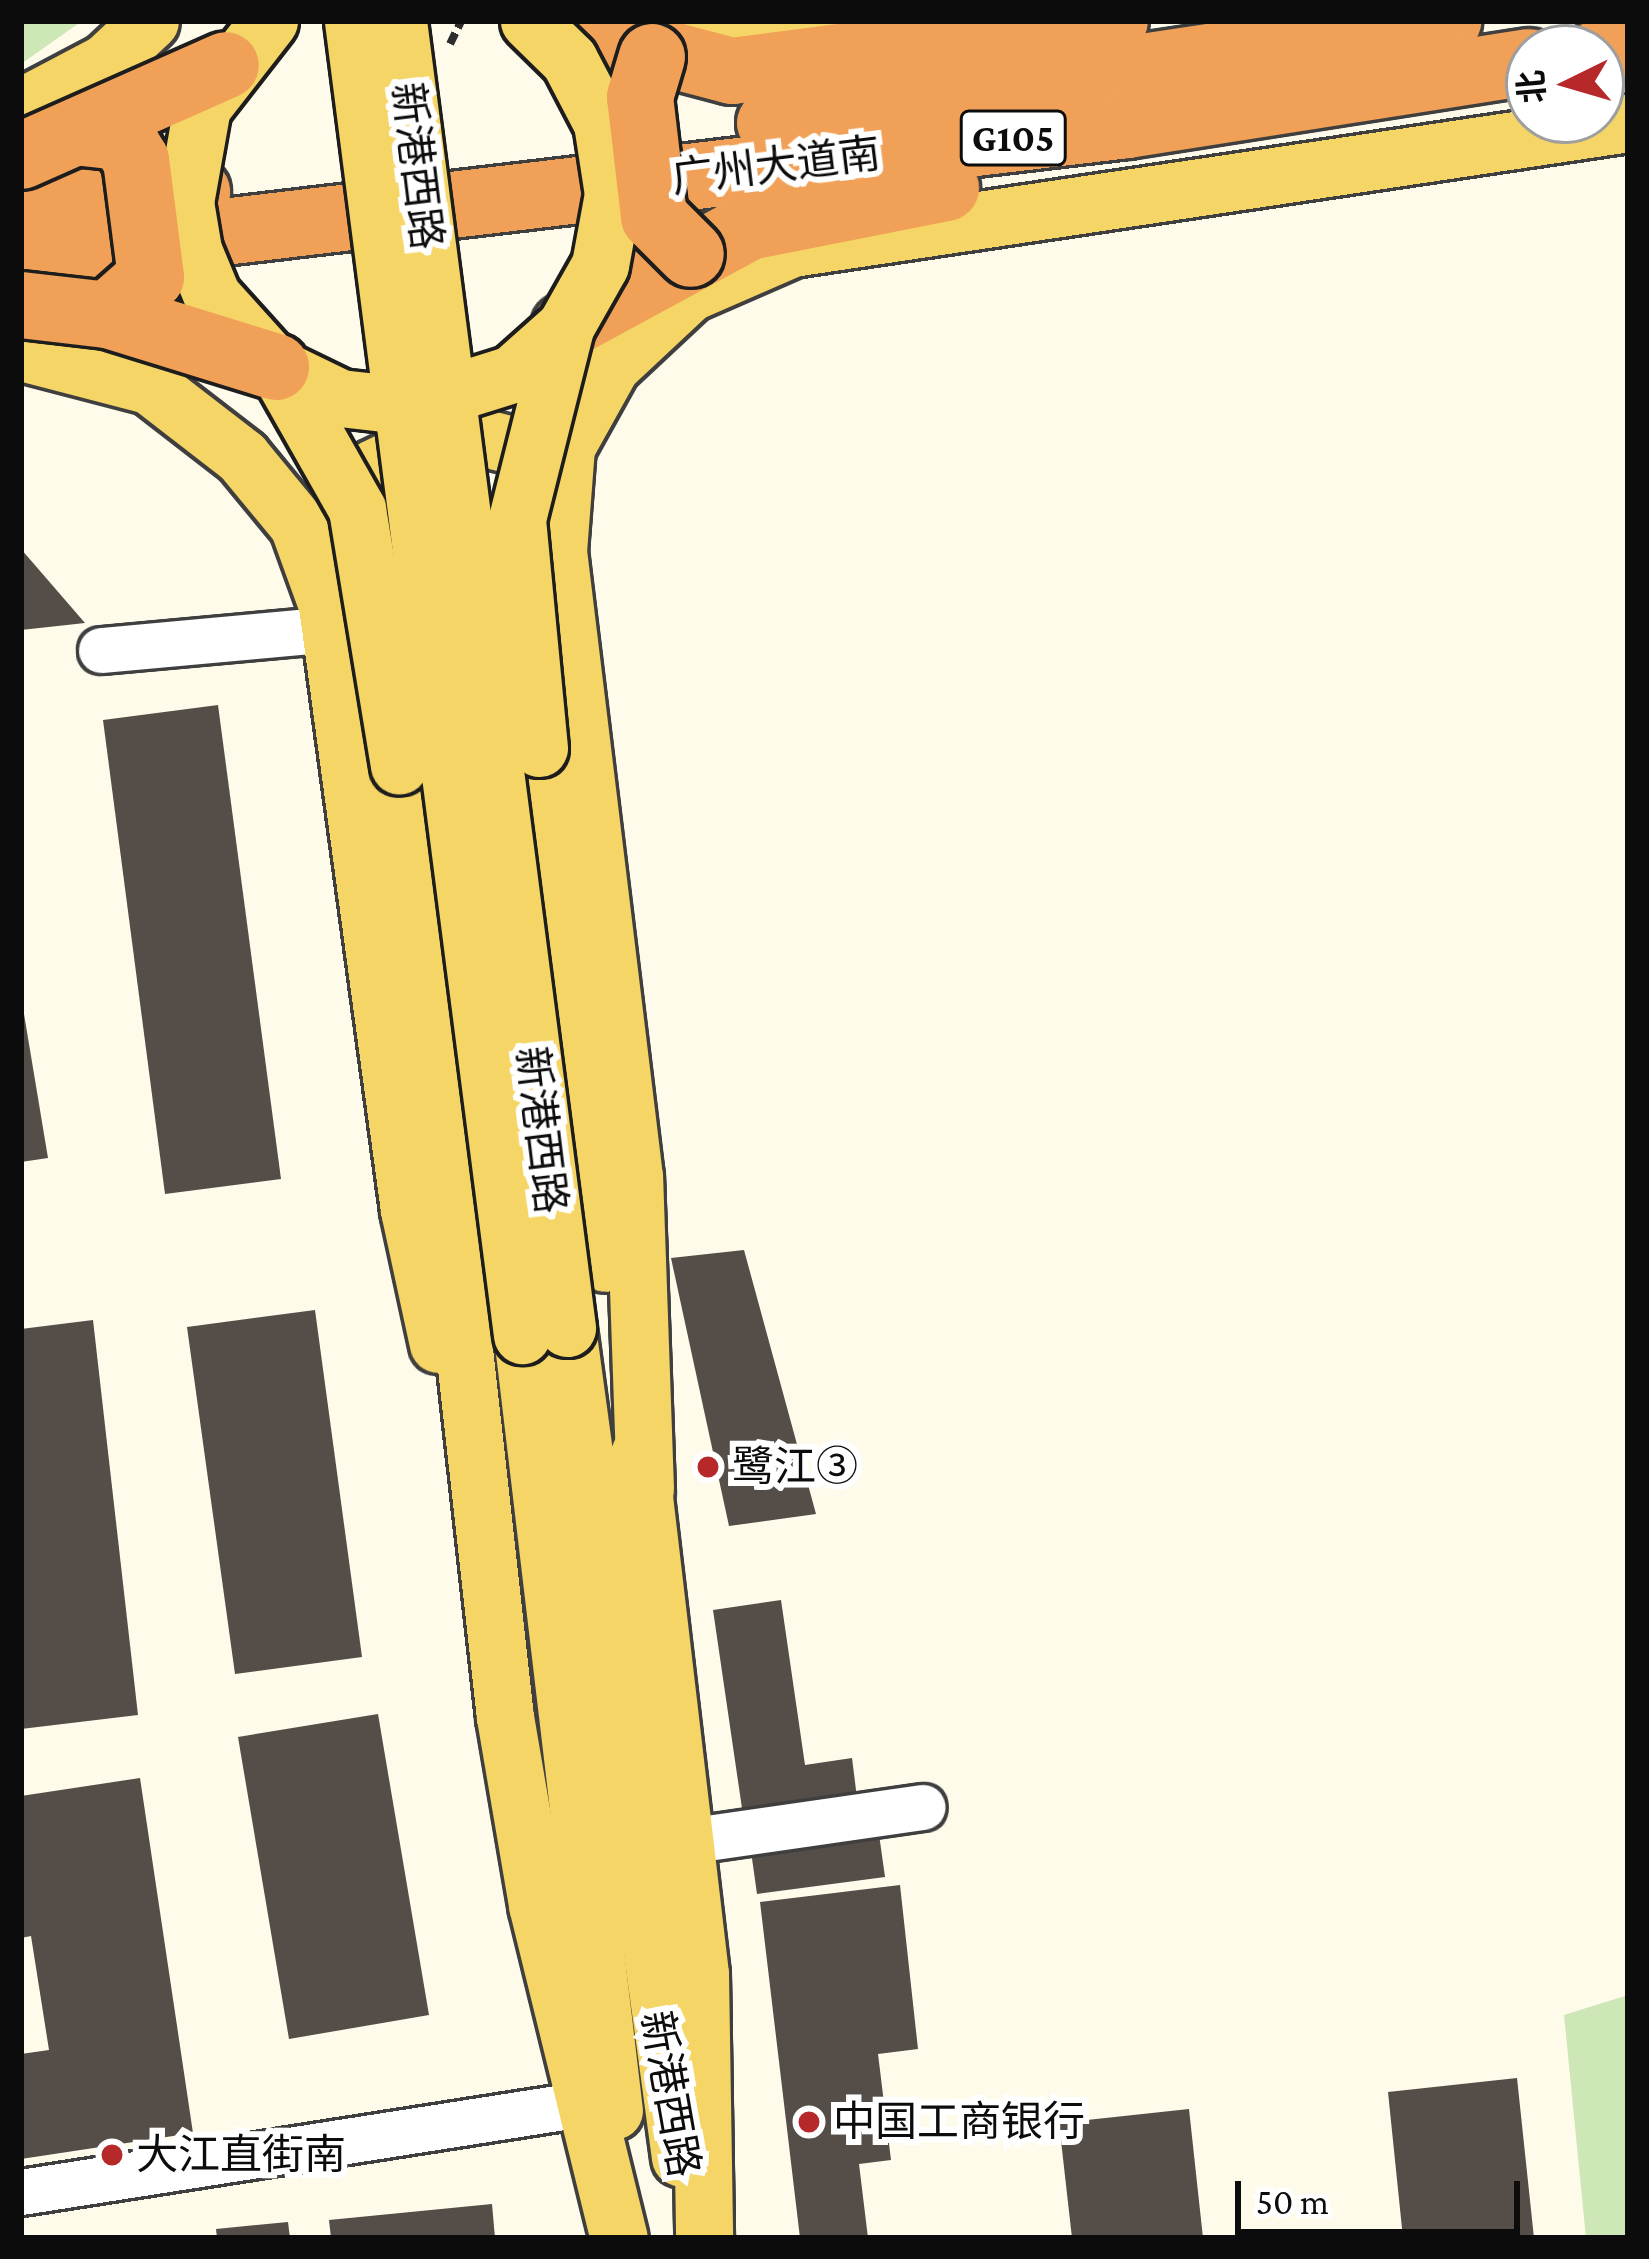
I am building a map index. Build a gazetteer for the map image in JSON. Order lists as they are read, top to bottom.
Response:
{
  "streets": {
    "highway": ["G105", "广州大道南"],
    "main road": ["新港西路"]
  },
  "places": ["鹭江③", "中国工商银行", "大江直街南"],
  "scale_bar": "50 m",
  "north": "left"
}
